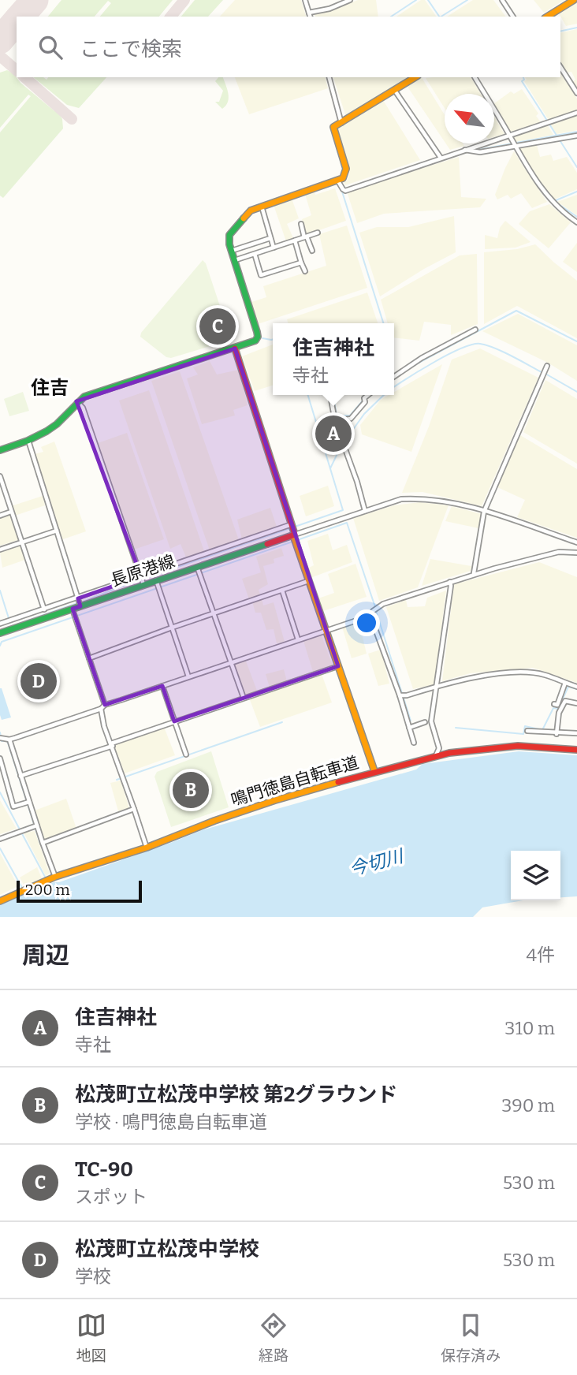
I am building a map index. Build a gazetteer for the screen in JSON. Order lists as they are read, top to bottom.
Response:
{
  "streets": {
    "street": ["長原港線", "鳴門徳島自転車道"]
  },
  "districts": ["住吉"],
  "water": ["今切川"],
  "scale_bar": "200 m",
  "north": "top left",
  "page": {
    "search": "ここで検索",
    "pins": [
      "C",
      "A",
      "D",
      "B"
    ],
    "popup": ["住吉神社", "寺社"],
    "scale": "200 m",
    "heading": ["周辺", "4件"],
    "list": [
      {
        "mark": "A",
        "name": "住吉神社",
        "note": "寺社",
        "value": "310 m"
      },
      {
        "mark": "B",
        "name": "松茂町立松茂中学校 第2グラウンド",
        "note": "学校 · 鳴門徳島自転車道",
        "value": "390 m"
      },
      {
        "mark": "C",
        "name": "TC-90",
        "note": "スポット",
        "value": "530 m"
      },
      {
        "mark": "D",
        "name": "松茂町立松茂中学校",
        "note": "学校",
        "value": "530 m"
      }
    ],
    "nav": ["地図", "経路", "保存済み"]
  }
}
